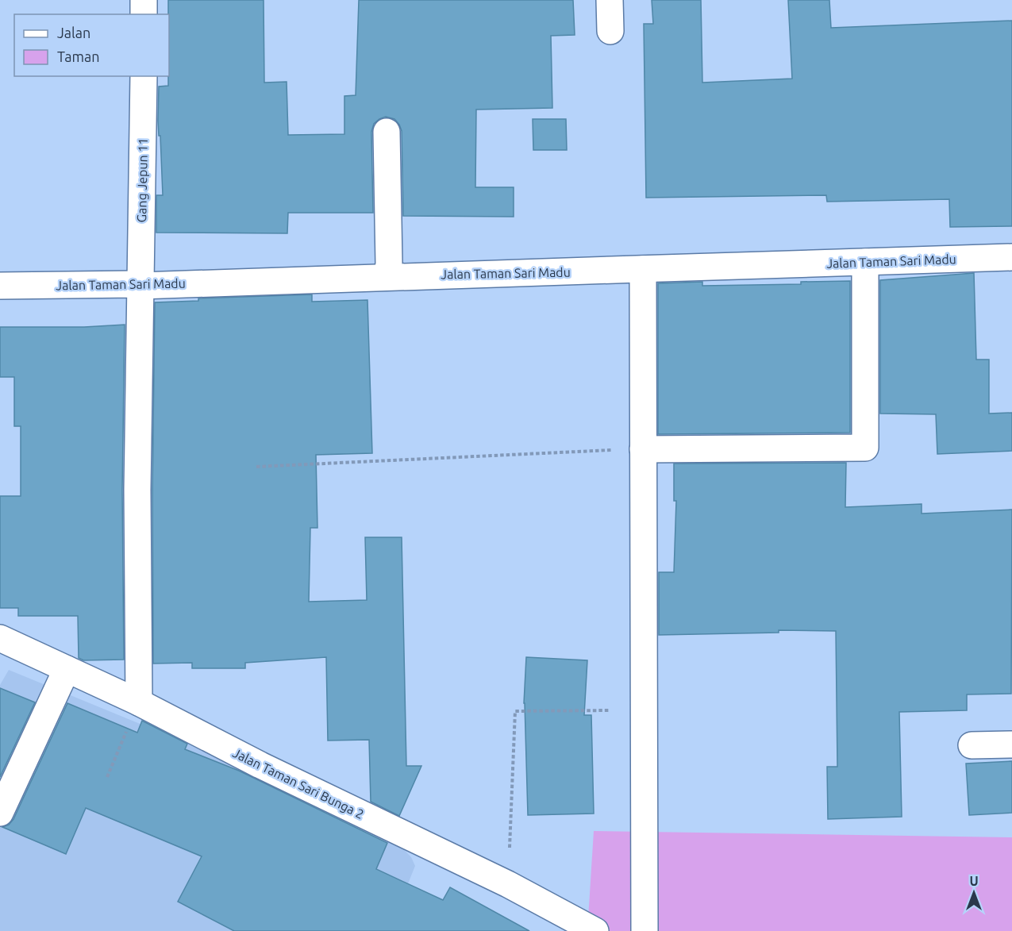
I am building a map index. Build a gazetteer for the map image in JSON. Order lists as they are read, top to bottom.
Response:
{
  "streets": {
    "street": ["Gang Jepun 11", "Jalan Taman Sari Madu", "Jalan Taman Sari Bunga 2"]
  },
  "crossings": [
    ["Gang Jepun 11", "Jalan Taman Sari Madu"],
    ["Gang Jepun 11", "Jalan Taman Sari Bunga 2"]
  ],
  "legend": ["Jalan", "Taman"],
  "north": "top"
}
